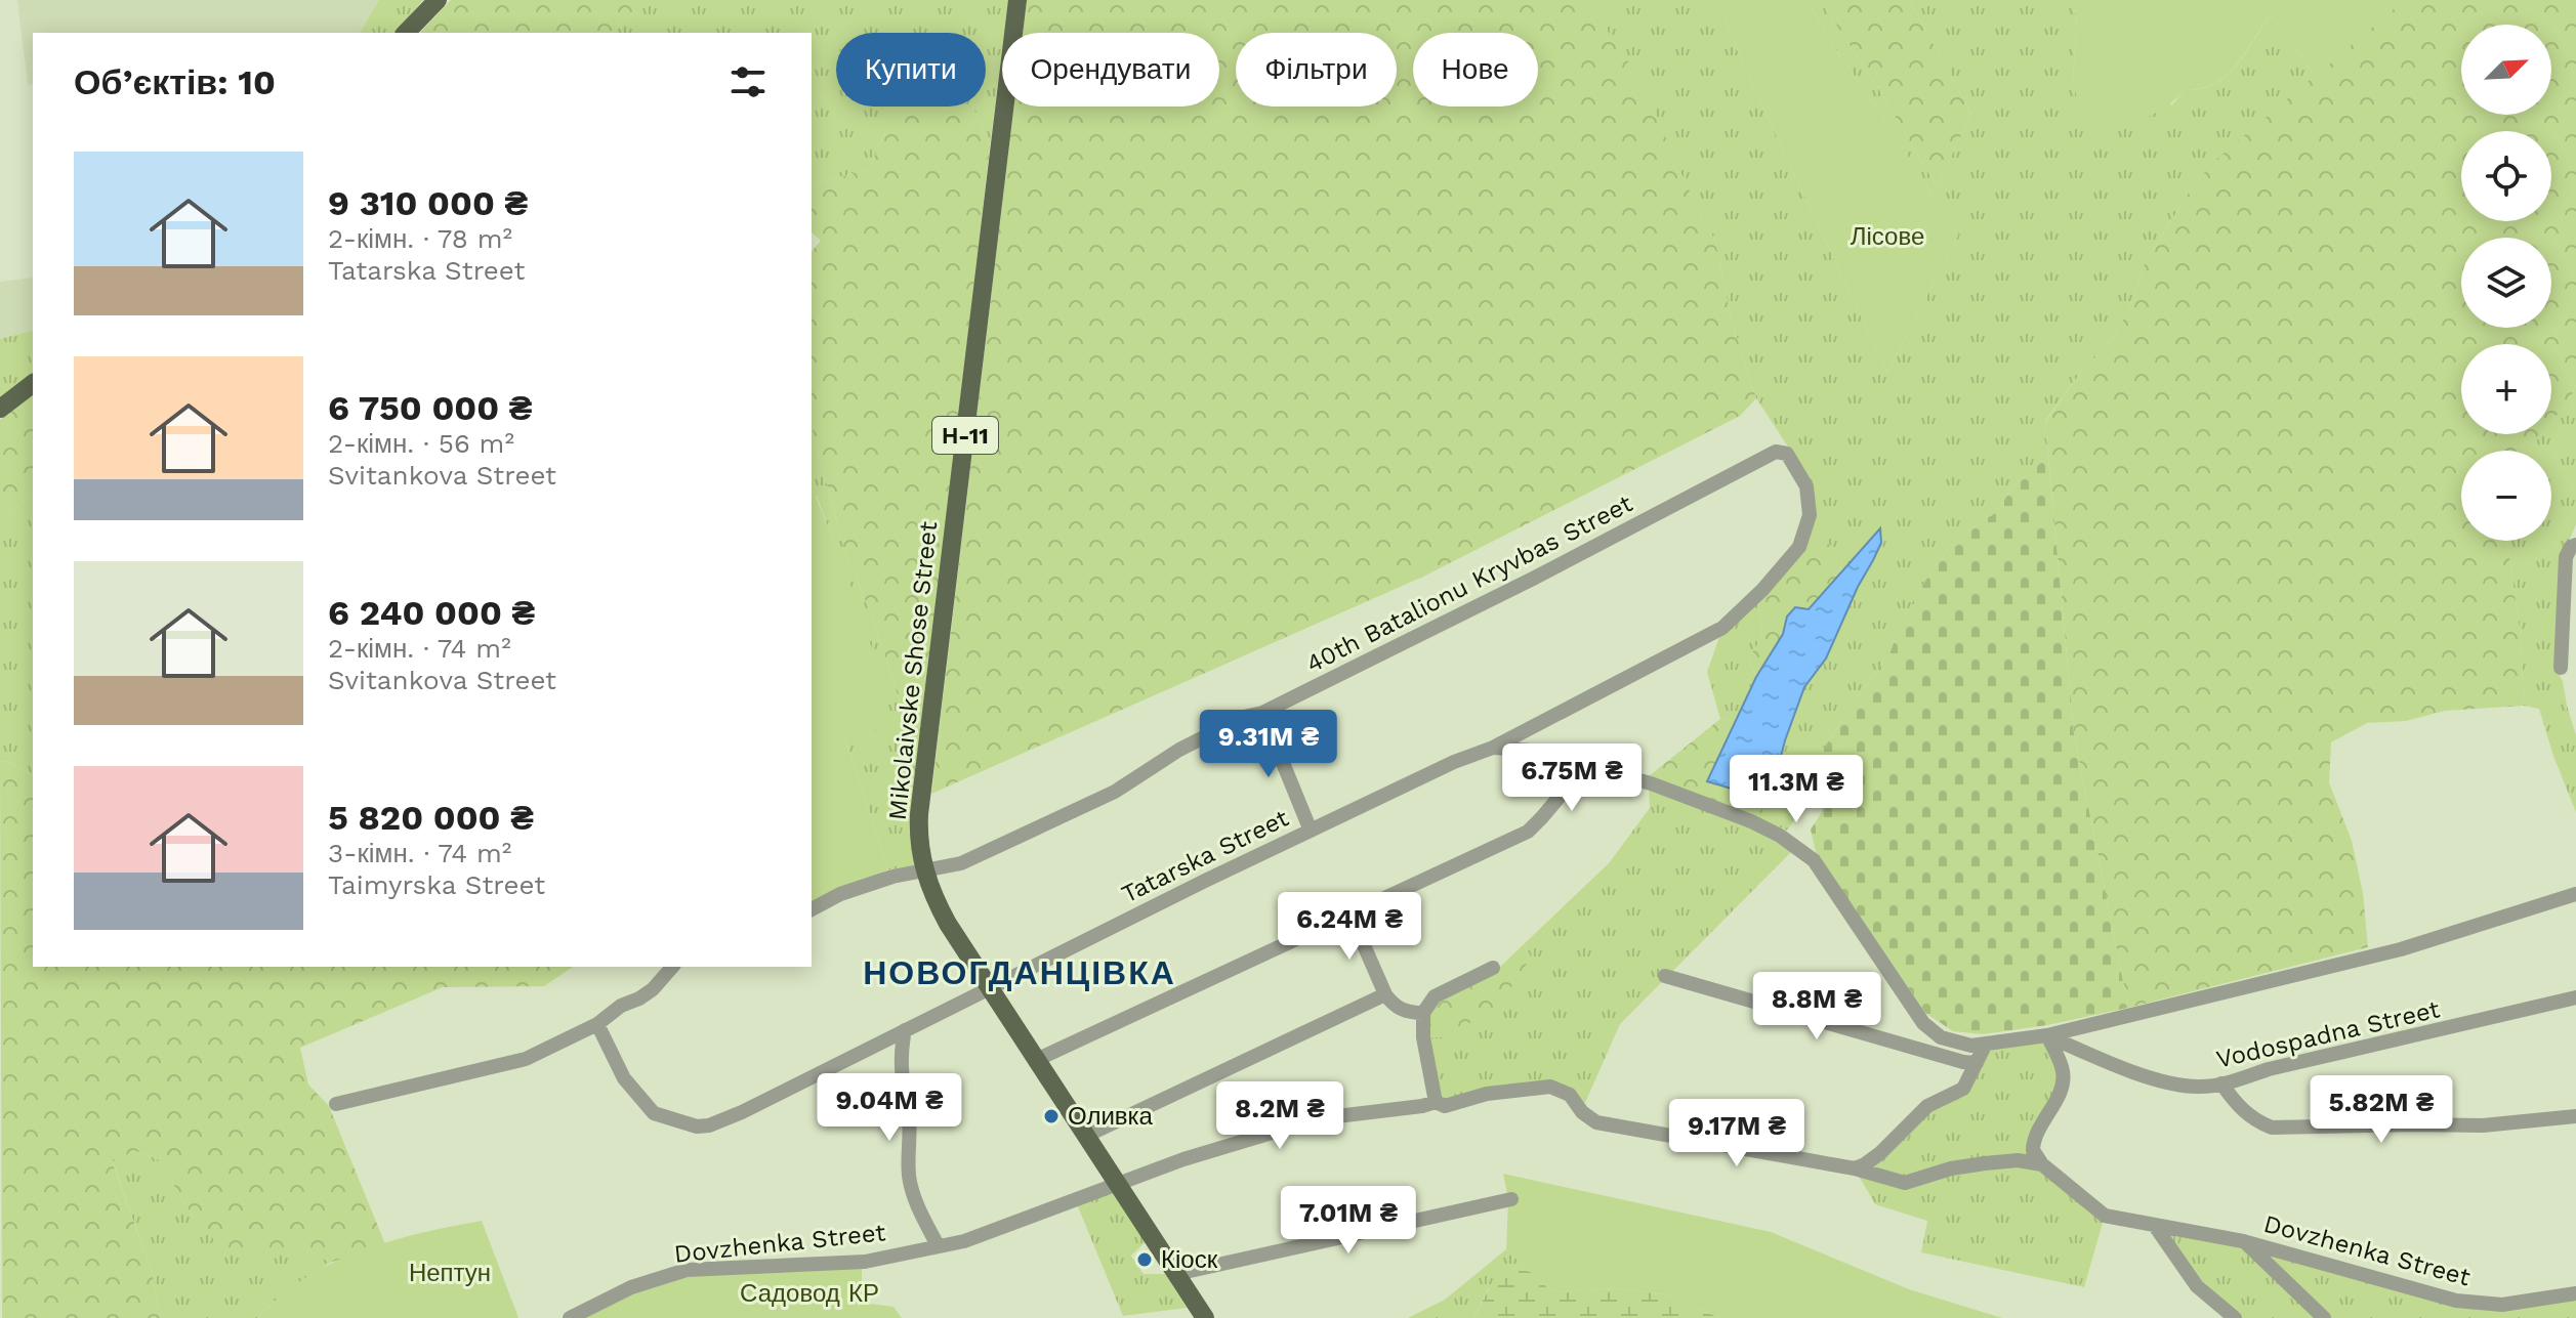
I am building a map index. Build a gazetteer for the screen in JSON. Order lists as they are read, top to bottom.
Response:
{
  "streets": {
    "main road": ["Н-11", "Mikolaivske Shose Street"],
    "street": [
      "40th Batalionu Kryvbas Street",
      "Tatarska Street",
      "Vodospadna Street",
      "Dovzhenka Street"
    ]
  },
  "crossings": [
    ["40th Batalionu Kryvbas Street", "Mikolaivske Shose Street"],
    ["40th Batalionu Kryvbas Street", "Tatarska Street"],
    ["Mikolaivske Shose Street", "Tatarska Street"],
    ["Mikolaivske Shose Street", "Dovzhenka Street"]
  ],
  "districts": ["НОВОГДАНЦІВКА"],
  "parks": ["Лісове", "Нептун", "Садовод КР"],
  "places": ["Оливка", "Кіоск"],
  "north": "top right",
  "page": {
    "map_buttons": ["+", "−"],
    "chip": [
      "Купити",
      "Орендувати",
      "Фільтри",
      "Нове"
    ],
    "heading": "Об’єктів: 10",
    "list": [
      {
        "name": "9 310 000 ₴",
        "note": "2-кімн. · 78 m² · Tatarska Street"
      },
      {
        "name": "6 750 000 ₴",
        "note": "2-кімн. · 56 m² · Svitankova Street"
      },
      {
        "name": "6 240 000 ₴",
        "note": "2-кімн. · 74 m² · Svitankova Street"
      },
      {
        "name": "5 820 000 ₴",
        "note": "3-кімн. · 74 m² · Taimyrska Street"
      }
    ],
    "price": [
      "9.31M ₴",
      "6.75M ₴",
      "11.3M ₴",
      "6.24M ₴",
      "8.8M ₴",
      "9.04M ₴",
      "5.82M ₴",
      "8.2M ₴",
      "9.17M ₴",
      "7.01M ₴"
    ]
  }
}
